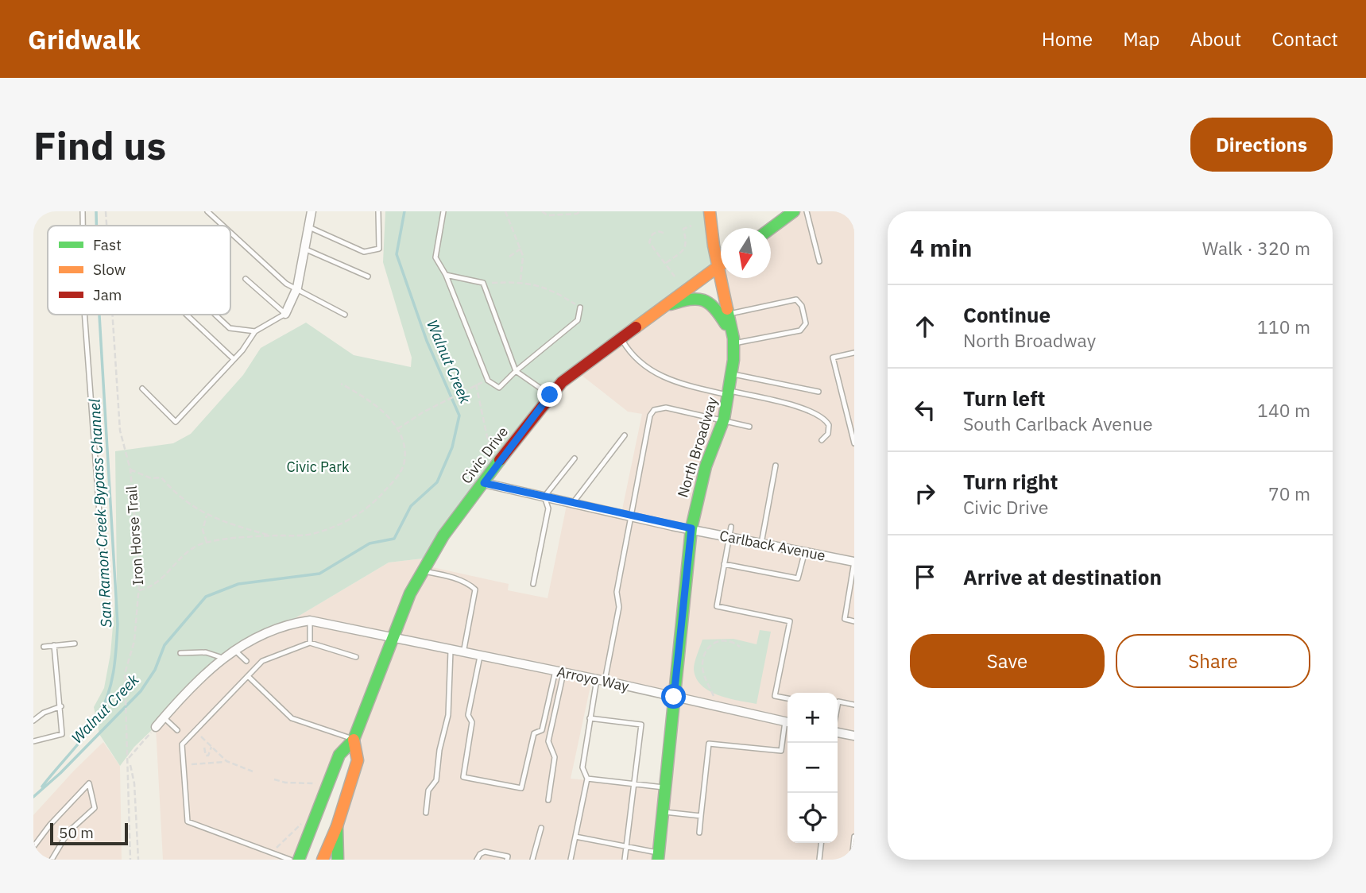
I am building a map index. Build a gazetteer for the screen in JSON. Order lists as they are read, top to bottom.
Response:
{
  "streets": {
    "main road": ["North Broadway", "Civic Drive"],
    "street": ["Carlback Avenue", "Arroyo Way"],
    "path": ["Iron Horse Trail"]
  },
  "crossings": [
    ["North Broadway", "Civic Drive"],
    ["North Broadway", "Carlback Avenue"],
    ["North Broadway", "Arroyo Way"],
    ["Civic Drive", "Carlback Avenue"],
    ["Civic Drive", "Arroyo Way"]
  ],
  "water": ["Walnut Creek", "San Ramon Creek Bypass Channel"],
  "parks": ["Civic Park"],
  "legend": ["Fast", "Slow", "Jam"],
  "scale_bar": "50 m",
  "north": "bottom",
  "page": {
    "header": "Gridwalk",
    "nav": [
      "Home",
      "Map",
      "About",
      "Contact"
    ],
    "buttons": [
      "Directions",
      ["Save", "Share"]
    ],
    "title": "Find us",
    "heading": ["4 min", "Walk · 320 m"],
    "list": [
      ["Continue", "North Broadway", "110 m"],
      ["Turn left", "South Carlback Avenue", "140 m"],
      ["Turn right", "Civic Drive", "70 m"],
      "Arrive at destination"
    ],
    "map_buttons": ["+", "−"],
    "scale": "50 m"
  }
}
